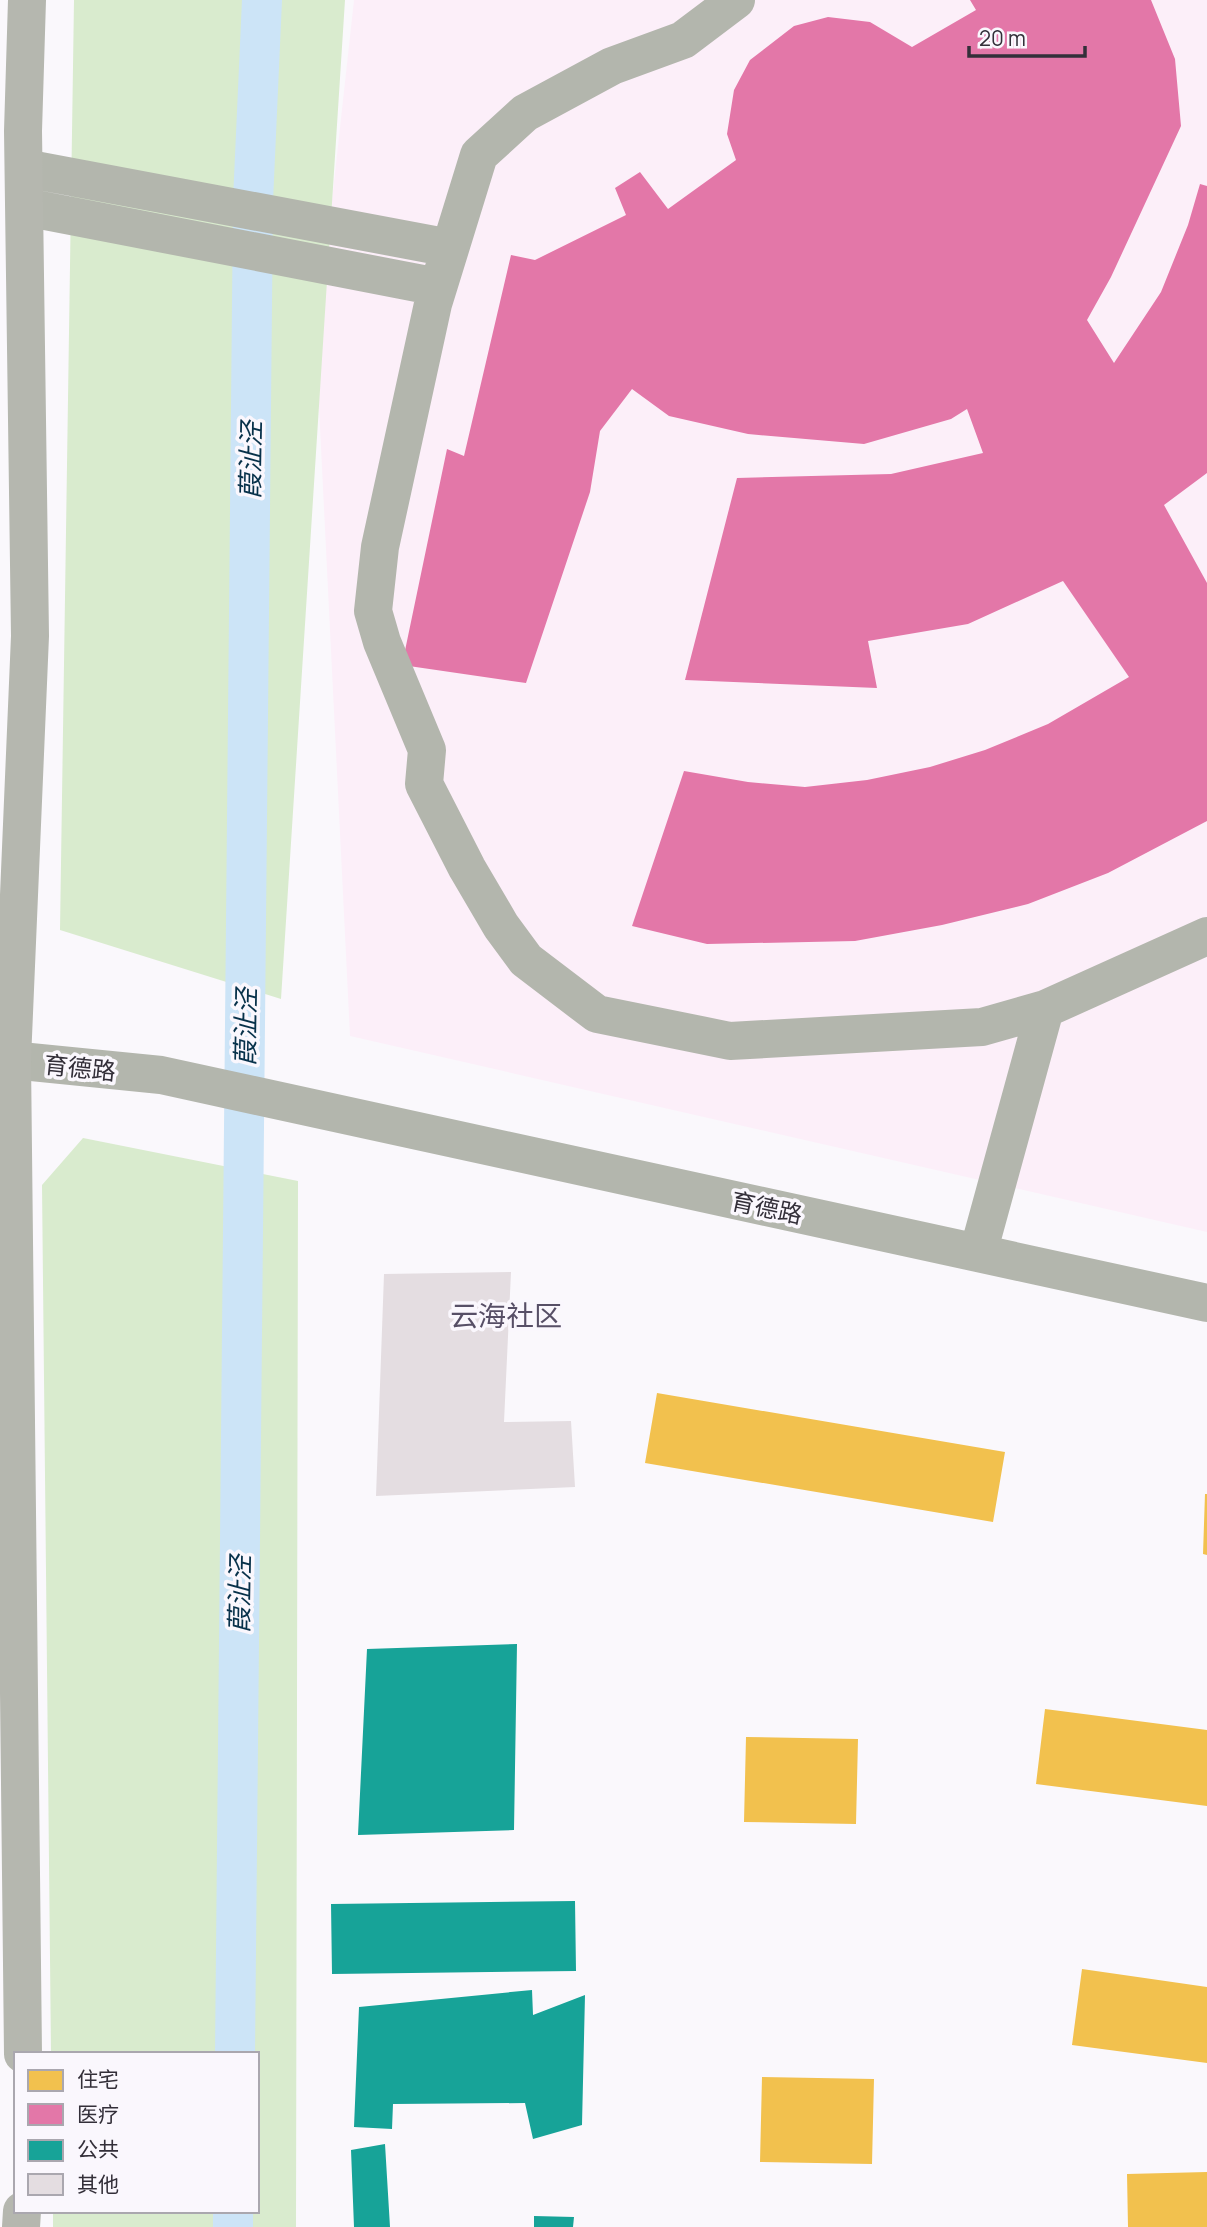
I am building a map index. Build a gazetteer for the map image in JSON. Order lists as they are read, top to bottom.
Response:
{
  "streets": {
    "street": ["育德路"]
  },
  "districts": ["云海社区"],
  "water": ["葭沚泾"],
  "legend": [
    "住宅",
    "医疗",
    "公共",
    "其他"
  ],
  "scale_bar": "20 m"
}
